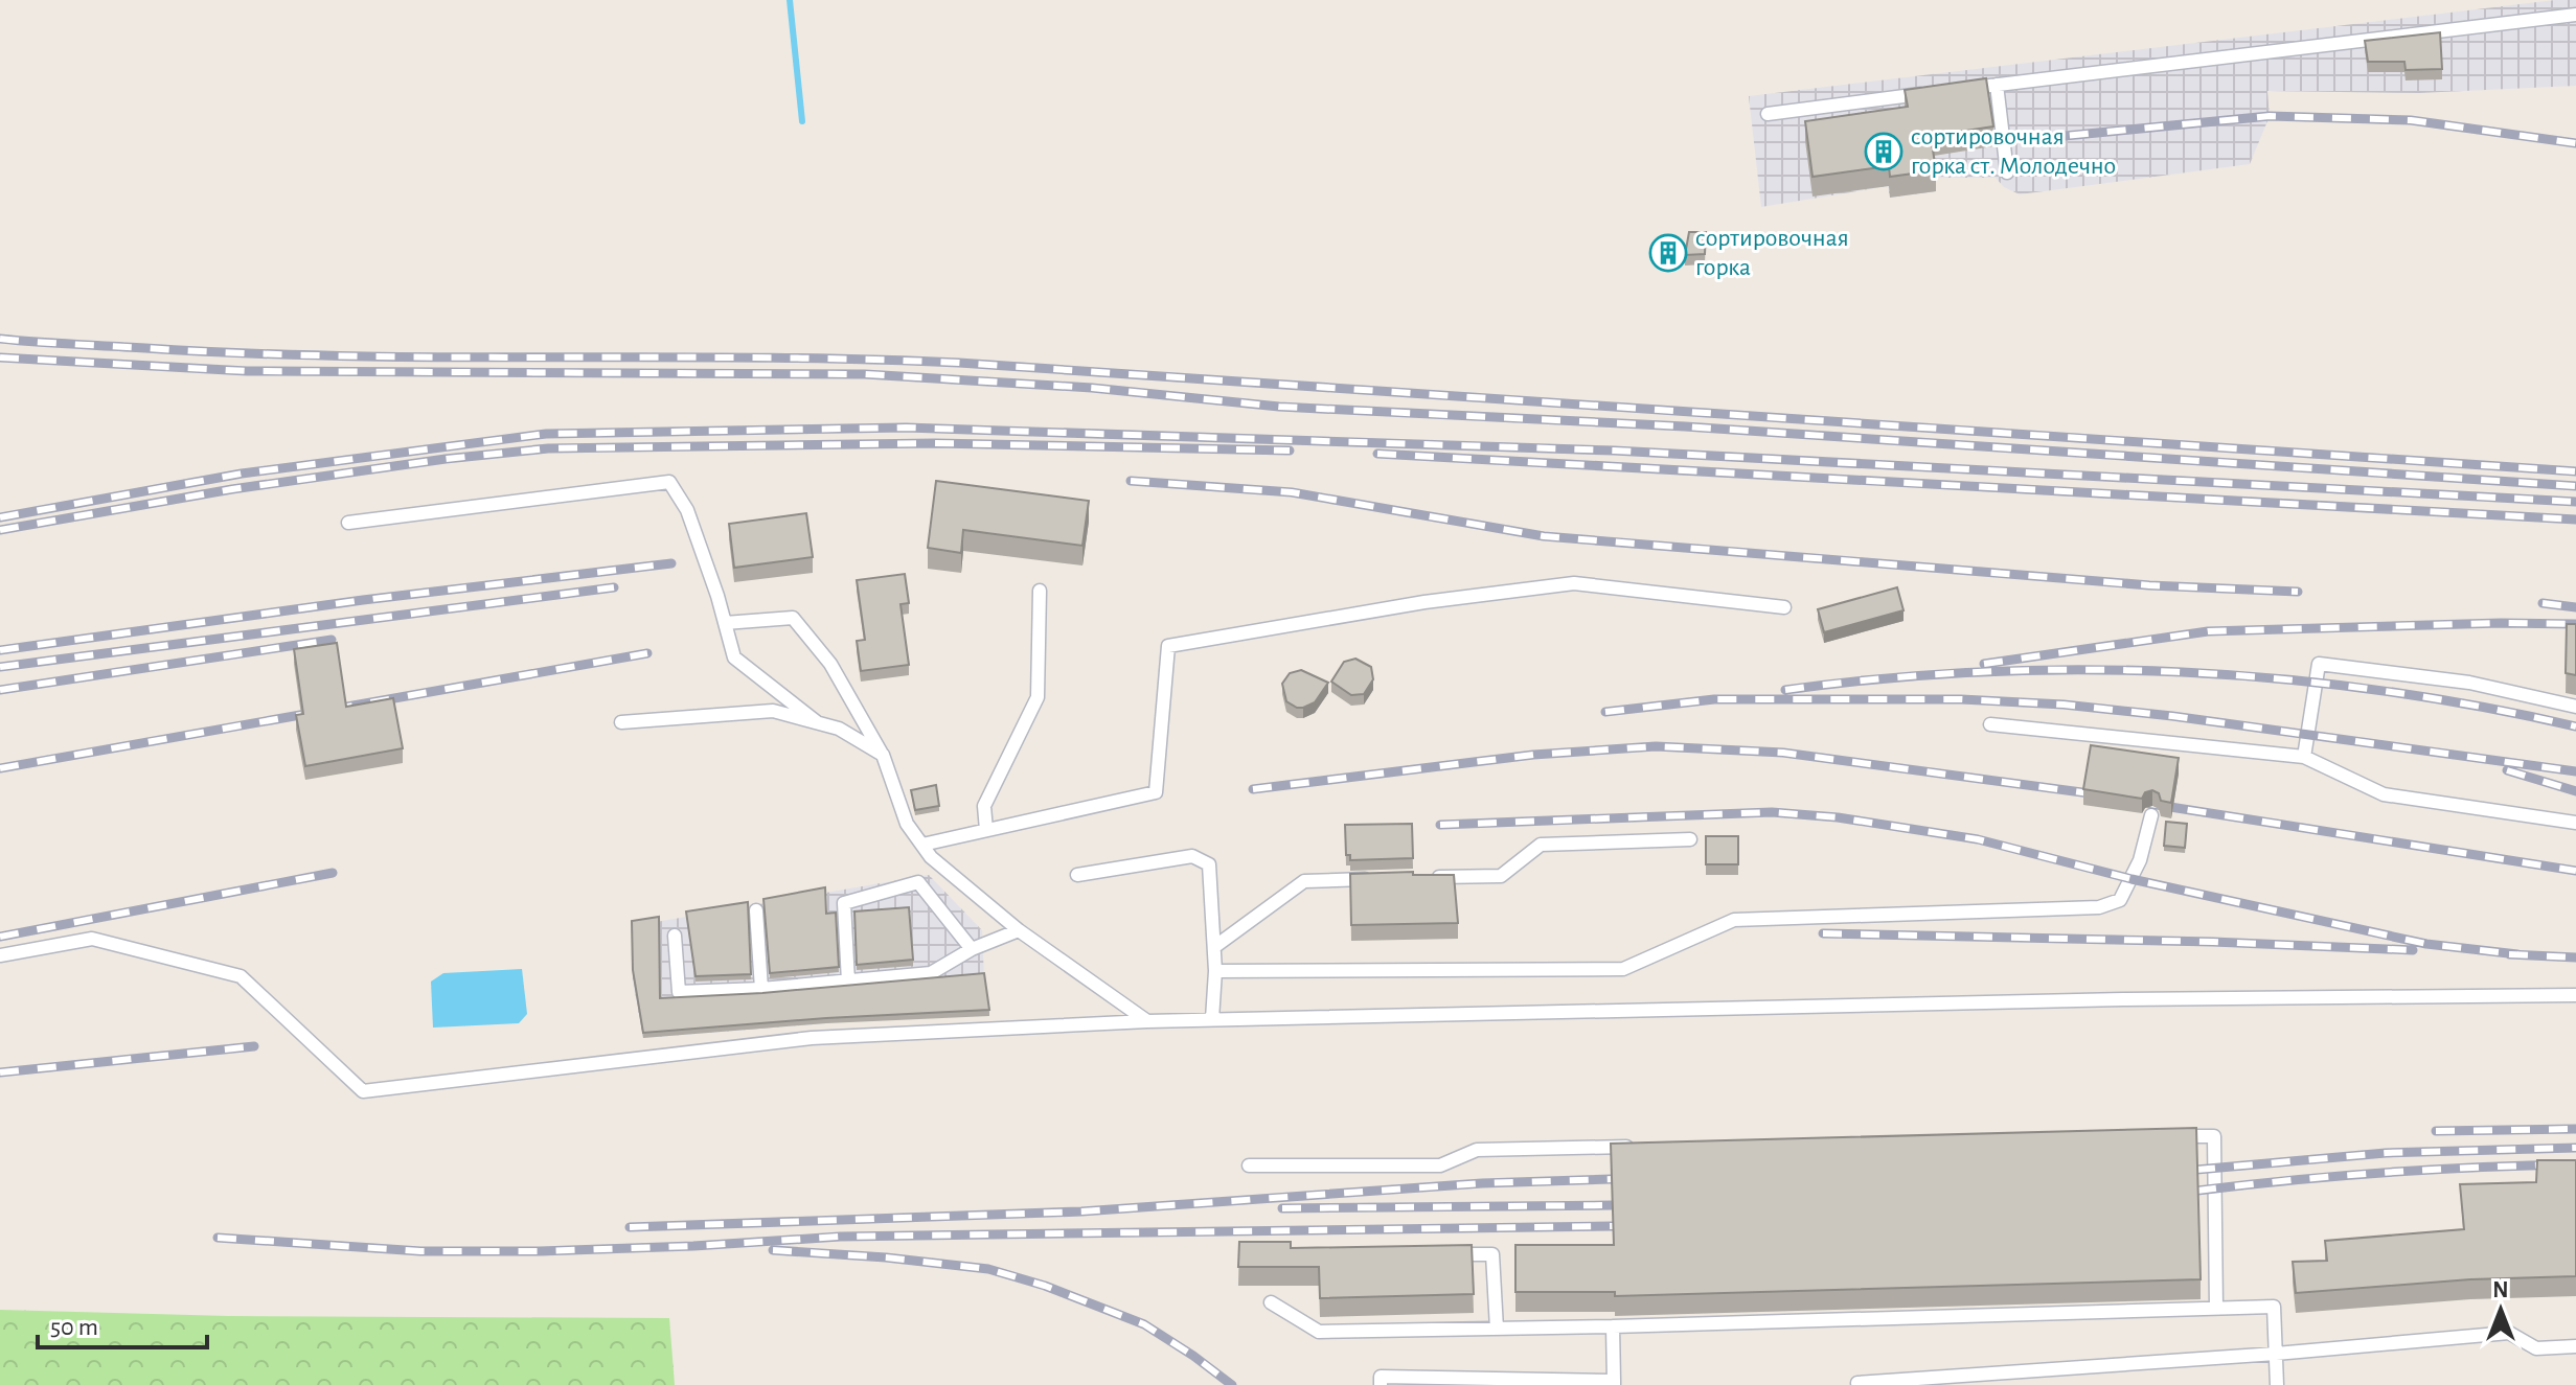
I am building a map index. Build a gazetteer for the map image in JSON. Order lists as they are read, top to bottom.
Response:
{
  "places": {
    "building": ["сортировочная горка ст. Молодечно", "сортировочная горка"]
  },
  "scale_bar": "50 m",
  "north": "top"
}
